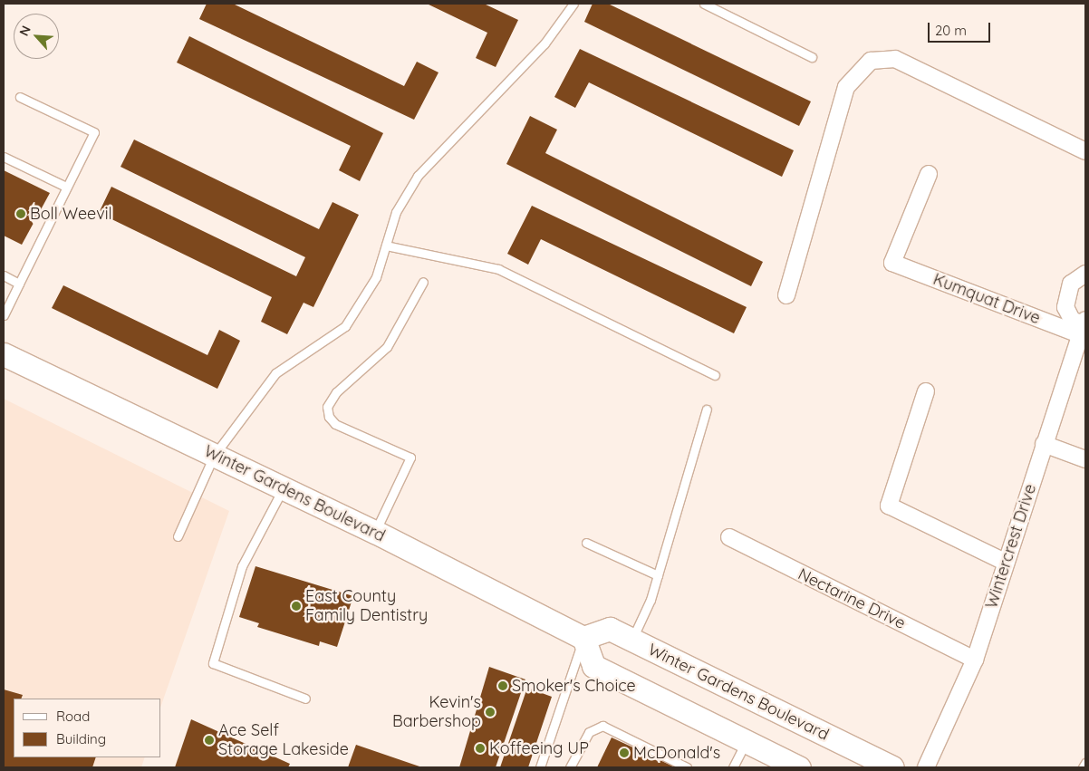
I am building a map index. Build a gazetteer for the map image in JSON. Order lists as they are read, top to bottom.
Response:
{
  "streets": {
    "main road": ["Winter Gardens Boulevard"],
    "street": ["Kumquat Drive", "Wintercrest Drive", "Nectarine Drive"]
  },
  "crossings": [
    ["Kumquat Drive", "Wintercrest Drive"],
    ["Wintercrest Drive", "Nectarine Drive"]
  ],
  "places": [
    "Boll Weevil",
    "East County Family Dentistry",
    "Smoker's Choice",
    "Kevin's Barbershop",
    "Ace Self Storage Lakeside",
    "Koffeeing UP",
    "McDonald's"
  ],
  "legend": ["Road", "Building"],
  "scale_bar": "20 m",
  "north": "top left"
}
